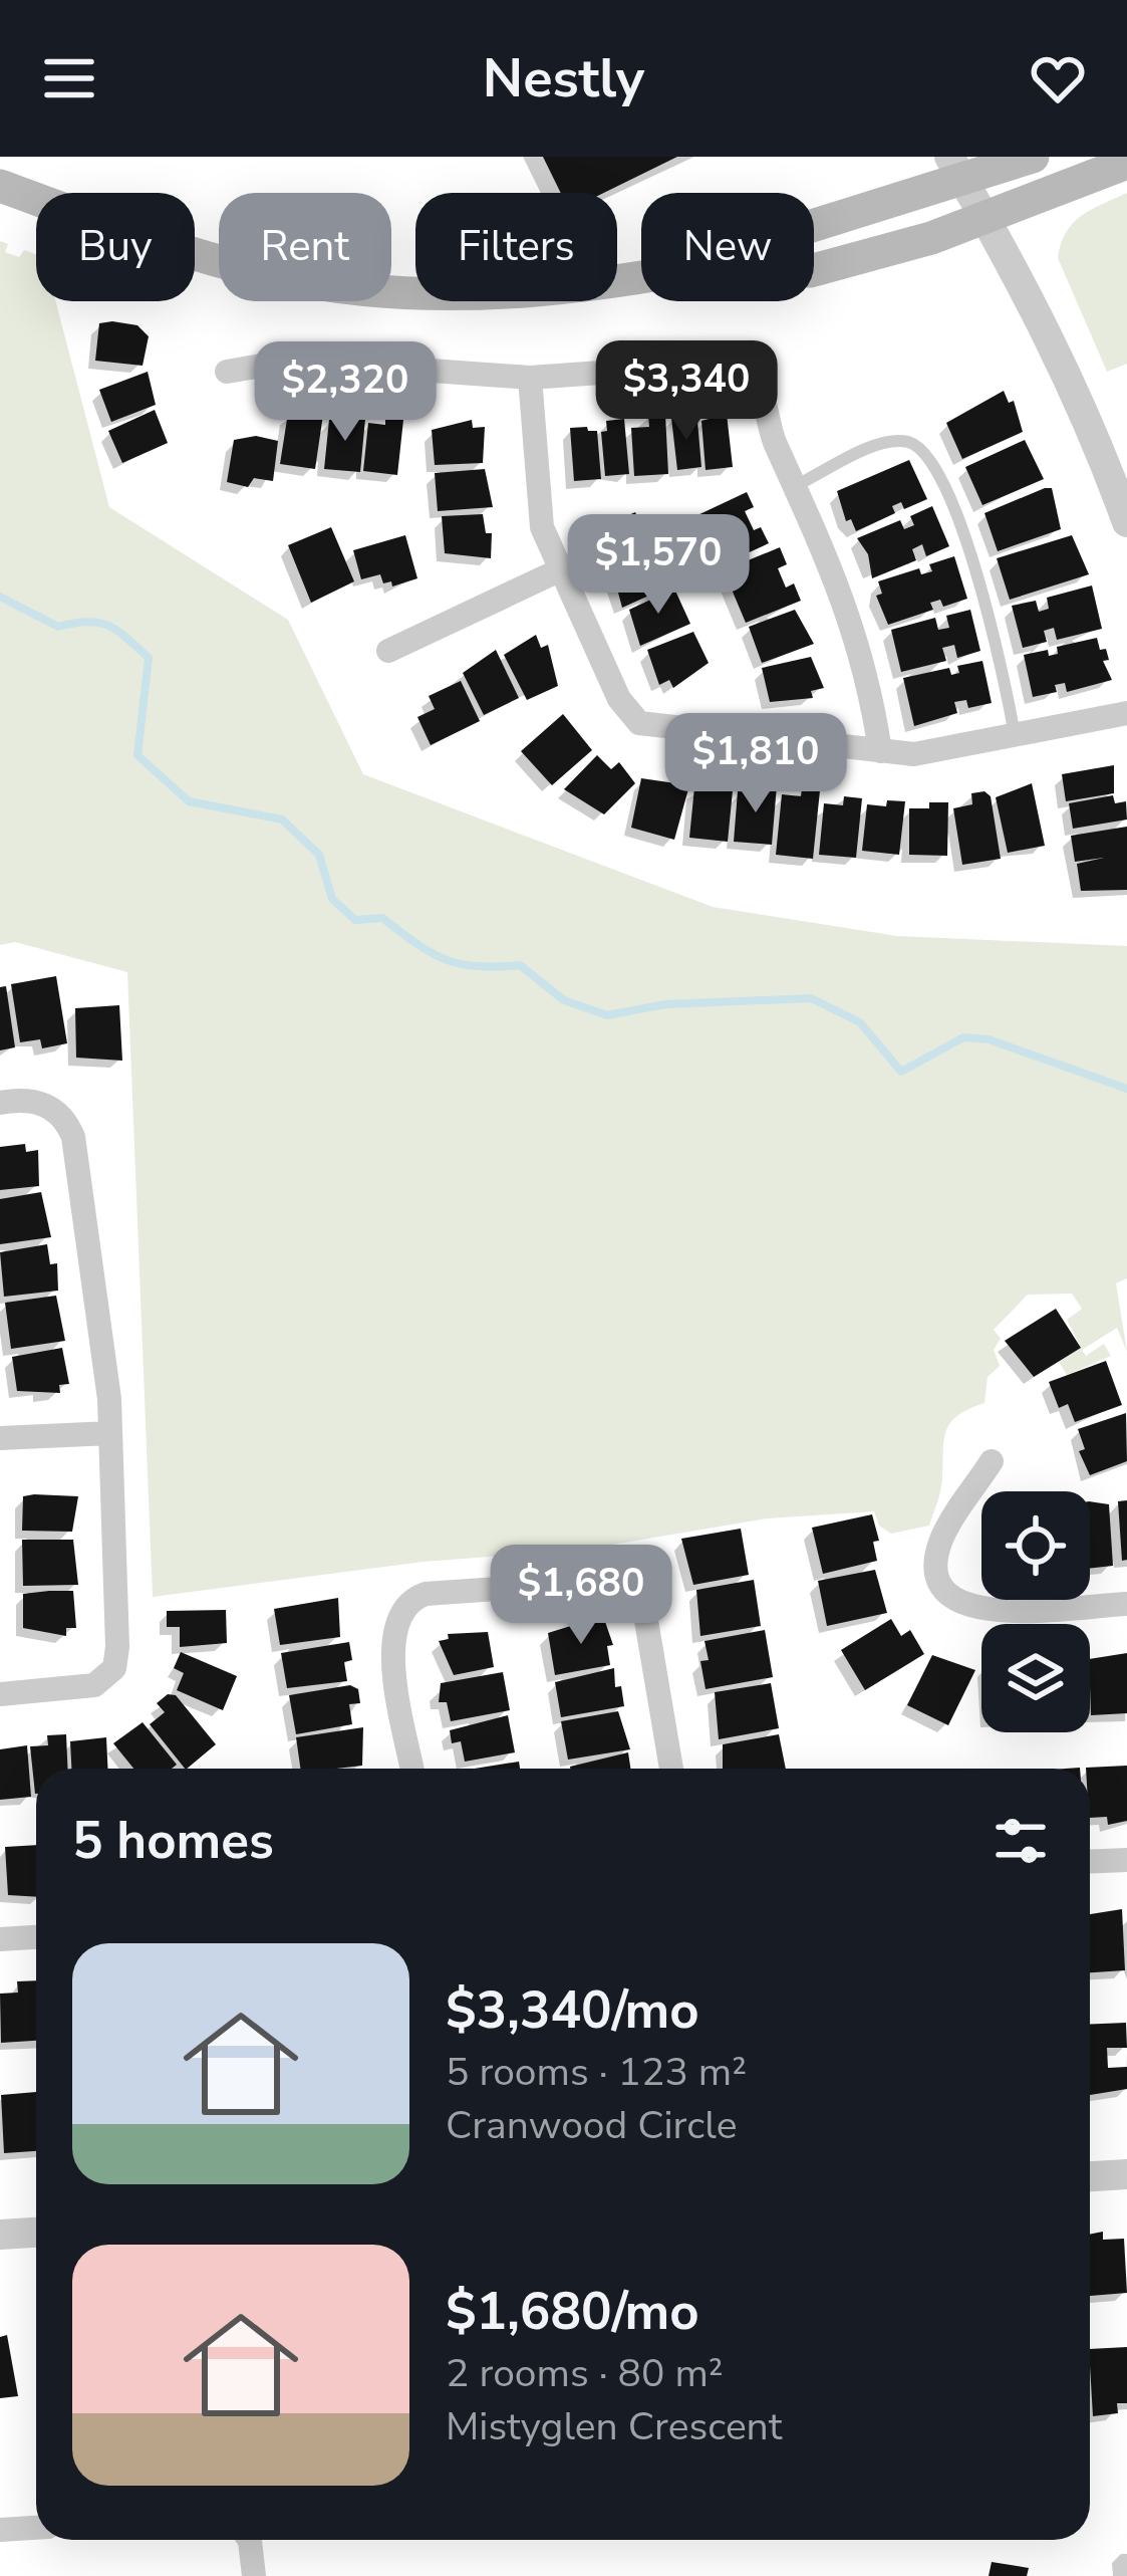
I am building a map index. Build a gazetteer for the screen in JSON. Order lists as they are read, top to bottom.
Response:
{
  "page": {
    "header": "Nestly",
    "chip": [
      "Buy",
      "Rent",
      "Filters",
      "New"
    ],
    "price": [
      "$3,340",
      "$2,320",
      "$1,570",
      "$1,810",
      "$1,680"
    ],
    "heading": "5 homes",
    "list": [
      {
        "name": "$3,340/mo",
        "note": "5 rooms · 123 m² · Cranwood Circle"
      },
      {
        "name": "$1,680/mo",
        "note": "2 rooms · 80 m² · Mistyglen Crescent"
      }
    ]
  }
}
